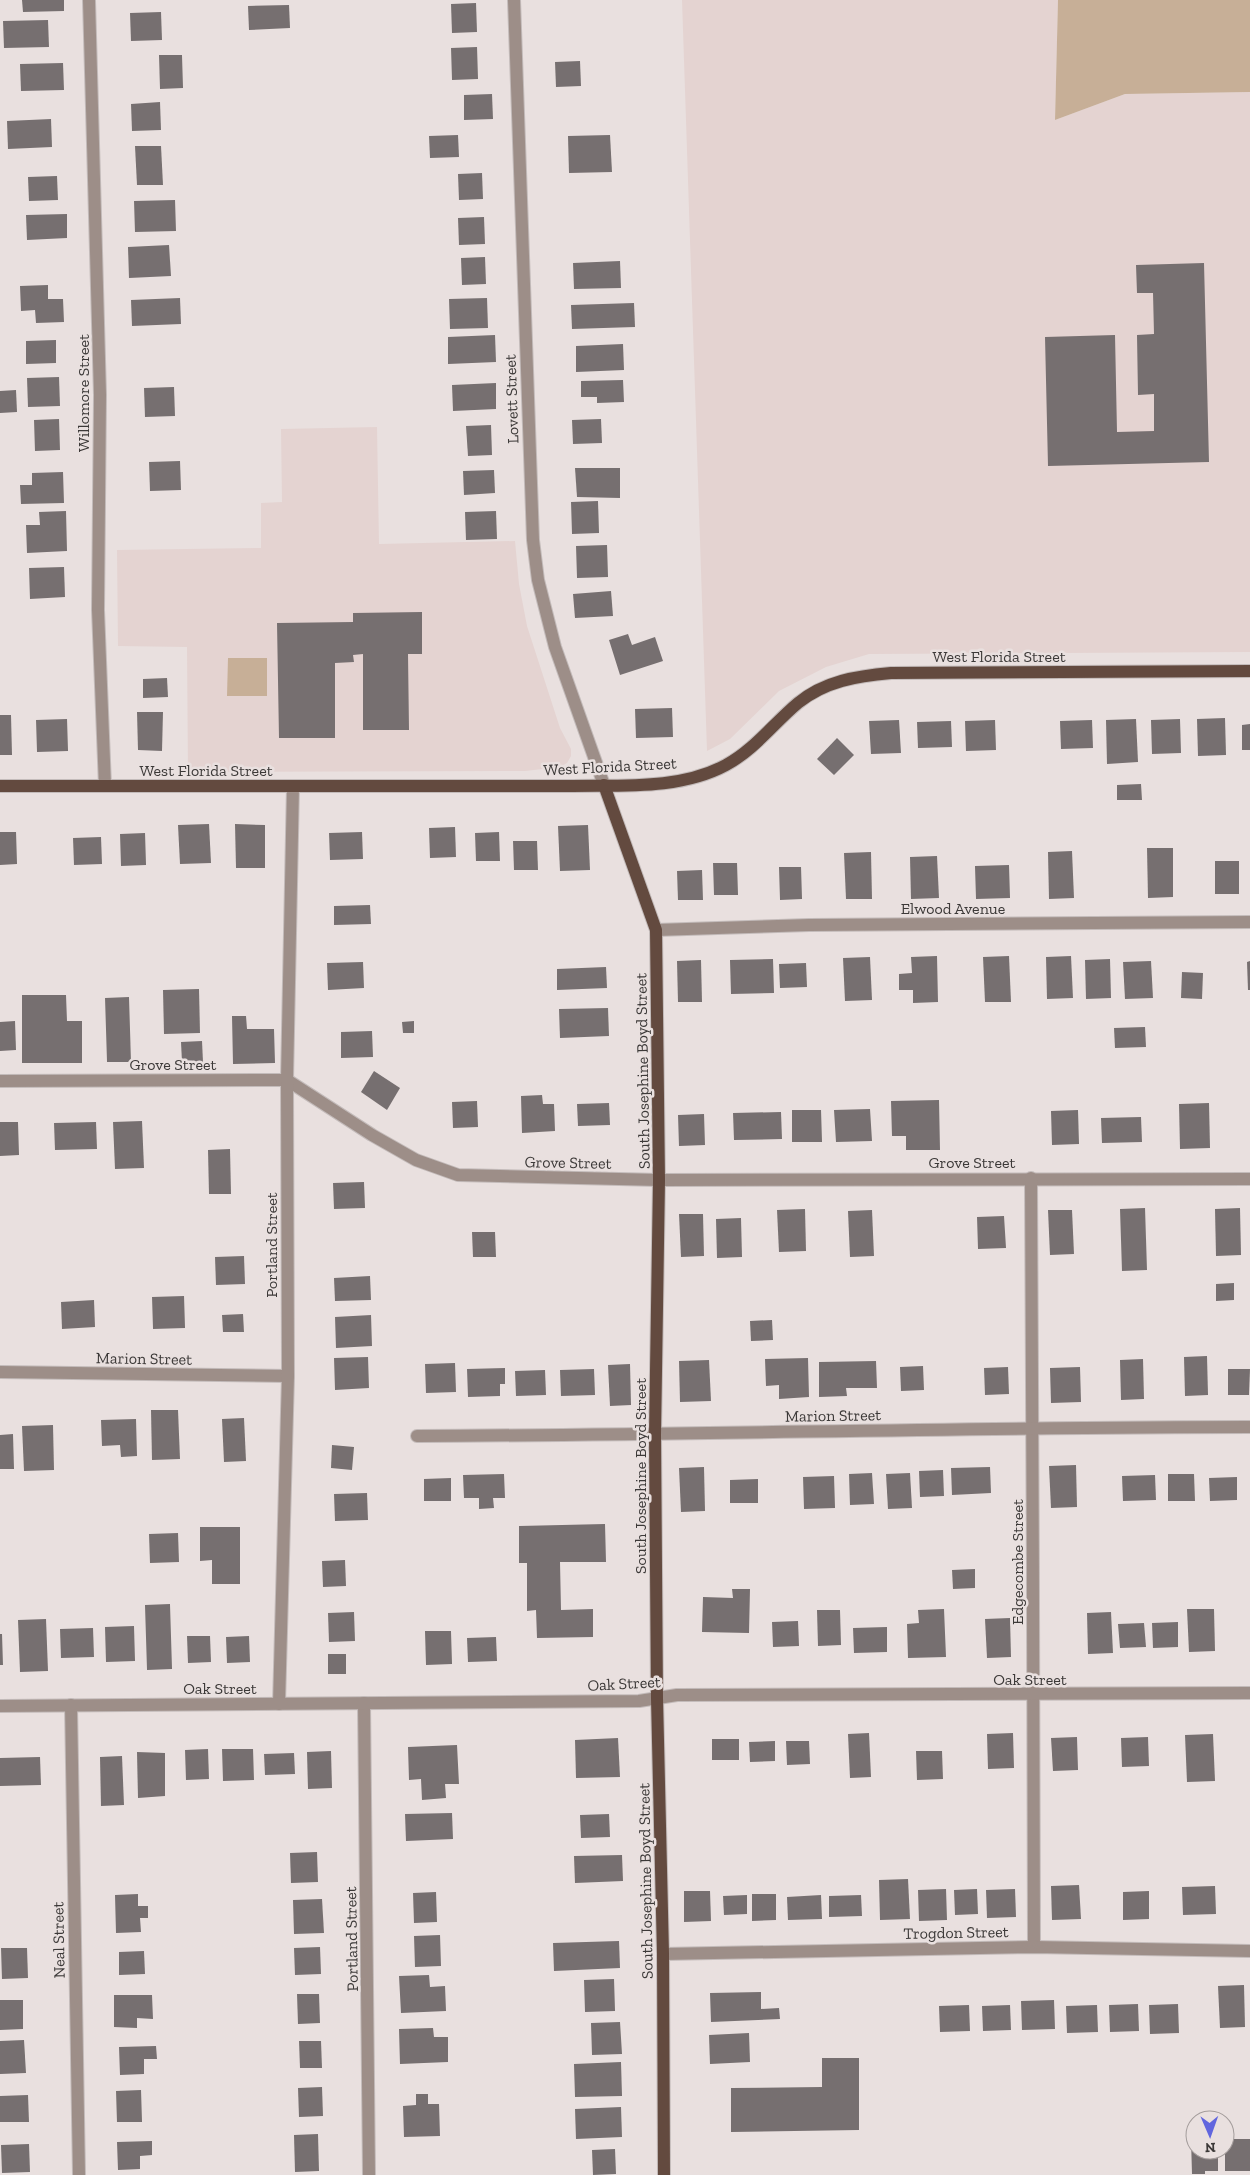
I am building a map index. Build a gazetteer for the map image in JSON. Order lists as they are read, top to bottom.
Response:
{
  "streets": {
    "main road": ["West Florida Street", "South Josephine Boyd Street"],
    "street": [
      "Willomore Street",
      "Lovett Street",
      "Elwood Avenue",
      "Grove Street",
      "Portland Street",
      "Marion Street",
      "Edgecombe Street",
      "Oak Street",
      "Trogdon Street",
      "Neal Street"
    ]
  },
  "crossings": [
    ["Willomore Street", "West Florida Street"],
    ["Lovett Street", "West Florida Street"],
    ["Lovett Street", "South Josephine Boyd Street"],
    ["West Florida Street", "South Josephine Boyd Street"],
    ["West Florida Street", "Portland Street"],
    ["Elwood Avenue", "South Josephine Boyd Street"],
    ["Grove Street", "South Josephine Boyd Street"],
    ["Grove Street", "Portland Street"],
    ["Grove Street", "Edgecombe Street"],
    ["South Josephine Boyd Street", "Marion Street"],
    ["South Josephine Boyd Street", "Oak Street"],
    ["South Josephine Boyd Street", "Trogdon Street"],
    ["Portland Street", "Marion Street"],
    ["Portland Street", "Oak Street"],
    ["Marion Street", "Edgecombe Street"],
    ["Edgecombe Street", "Oak Street"],
    ["Edgecombe Street", "Trogdon Street"],
    ["Oak Street", "Neal Street"]
  ],
  "north": "bottom"
}
